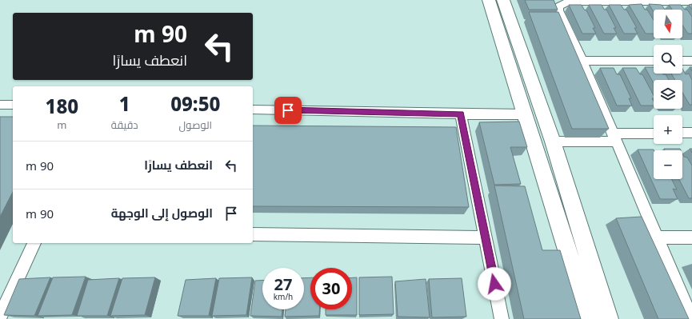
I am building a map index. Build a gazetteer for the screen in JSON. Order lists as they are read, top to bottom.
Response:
{
  "north": "bottom",
  "page": {
    "map_buttons": ["+", "−"],
    "turn": ["90 m", "انعطف يسارًا"],
    "eta": [
      "09:50",
      "الوصول",
      "1",
      "دقيقة",
      "180",
      "m"
    ],
    "list": [
      {
        "name": "انعطف يسارًا",
        "value": "90 m"
      },
      {
        "name": "الوصول إلى الوجهة",
        "value": "90 m"
      }
    ],
    "speed": "27 km/h",
    "limit": "30"
  }
}
